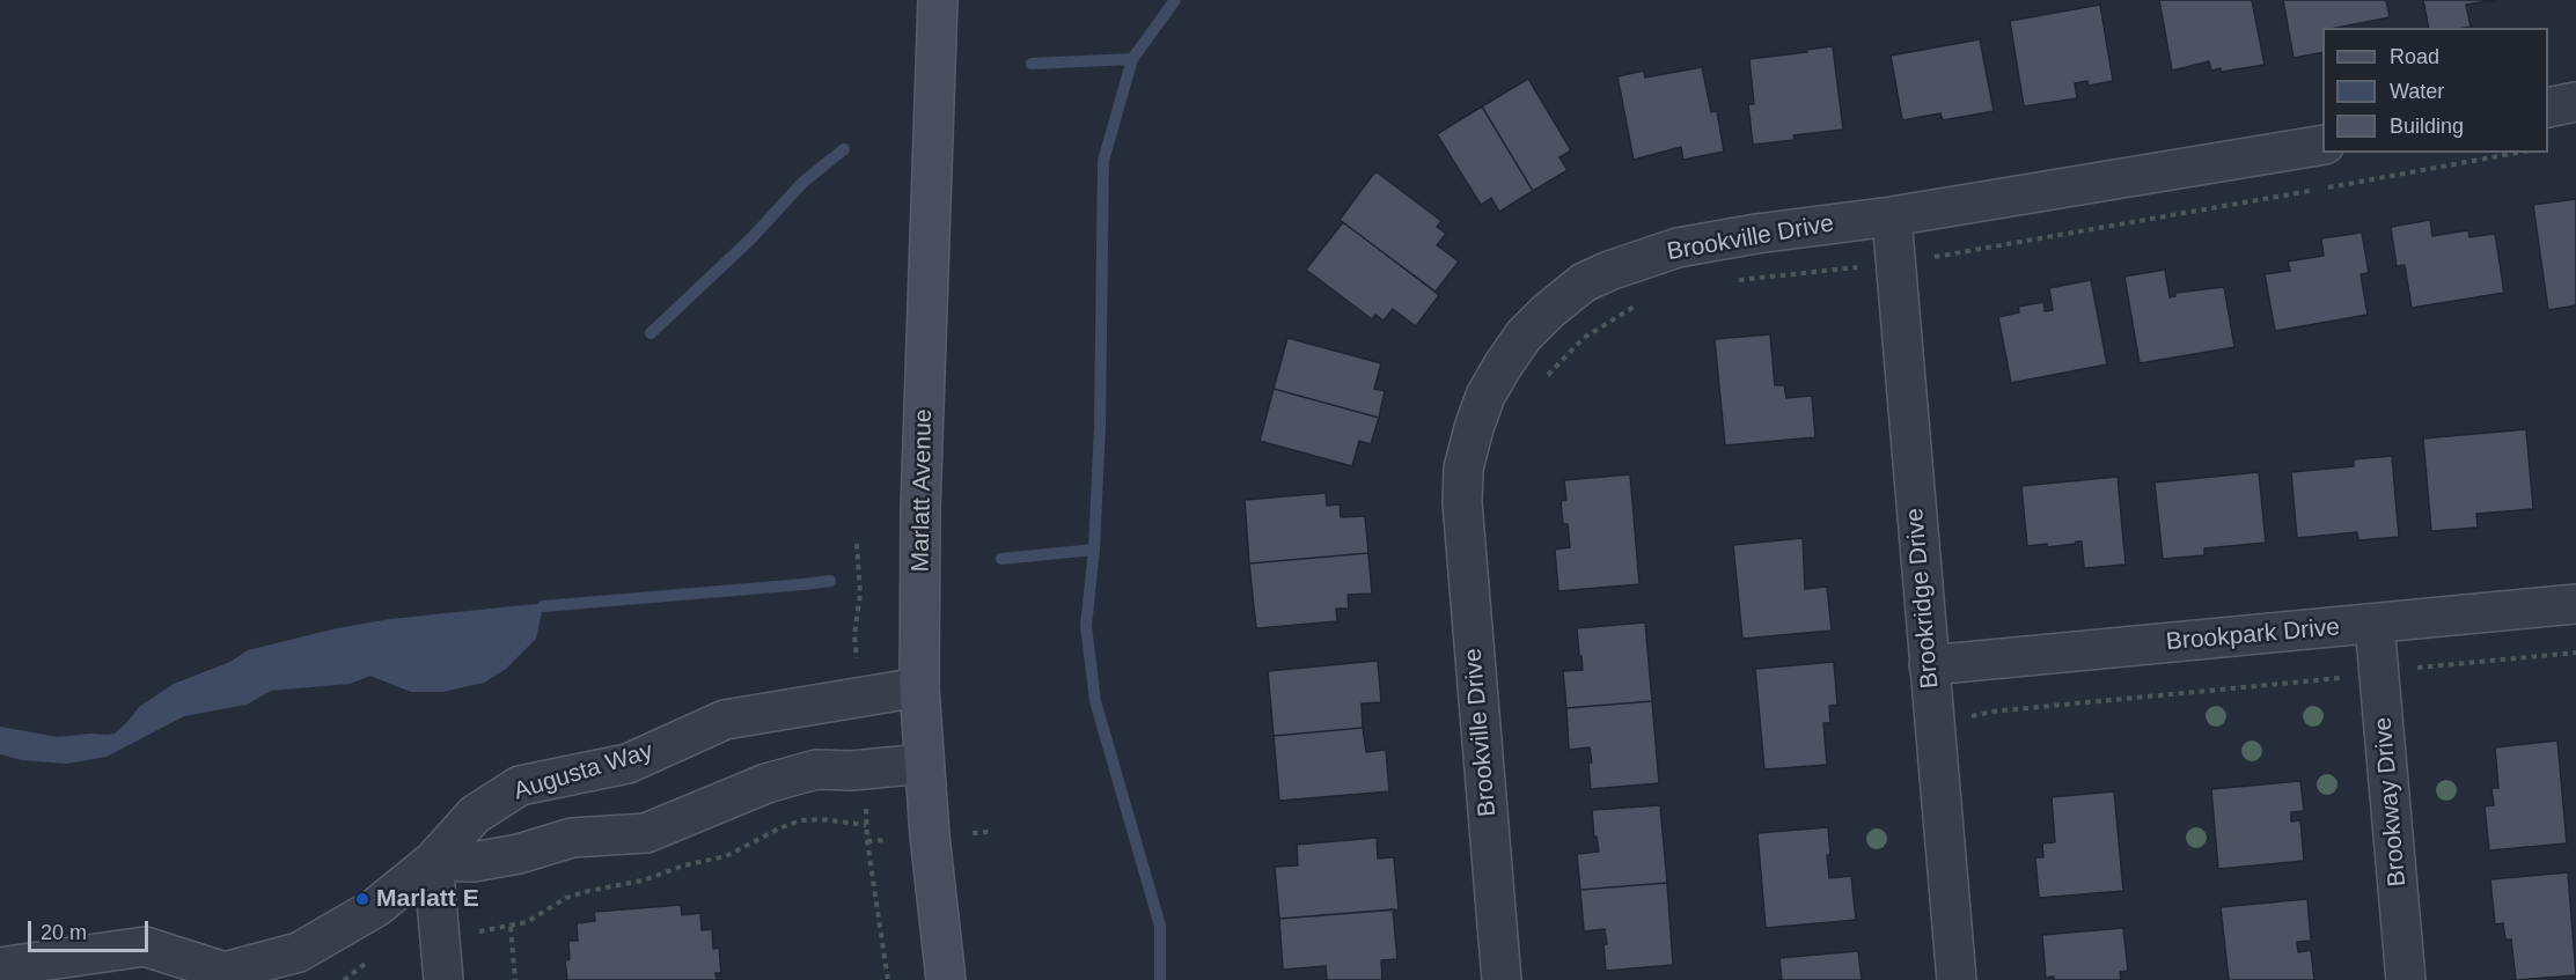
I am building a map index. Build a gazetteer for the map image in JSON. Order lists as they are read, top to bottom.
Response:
{
  "streets": {
    "street": [
      "Brookville Drive",
      "Marlatt Avenue",
      "Brookridge Drive",
      "Brookpark Drive",
      "Augusta Way",
      "Brookway Drive"
    ]
  },
  "crossings": [
    ["Brookville Drive", "Brookridge Drive"],
    ["Marlatt Avenue", "Augusta Way"],
    ["Brookridge Drive", "Brookpark Drive"],
    ["Brookpark Drive", "Brookway Drive"]
  ],
  "places": ["Marlatt E"],
  "legend": ["Road", "Water", "Building"],
  "scale_bar": "20 m"
}
